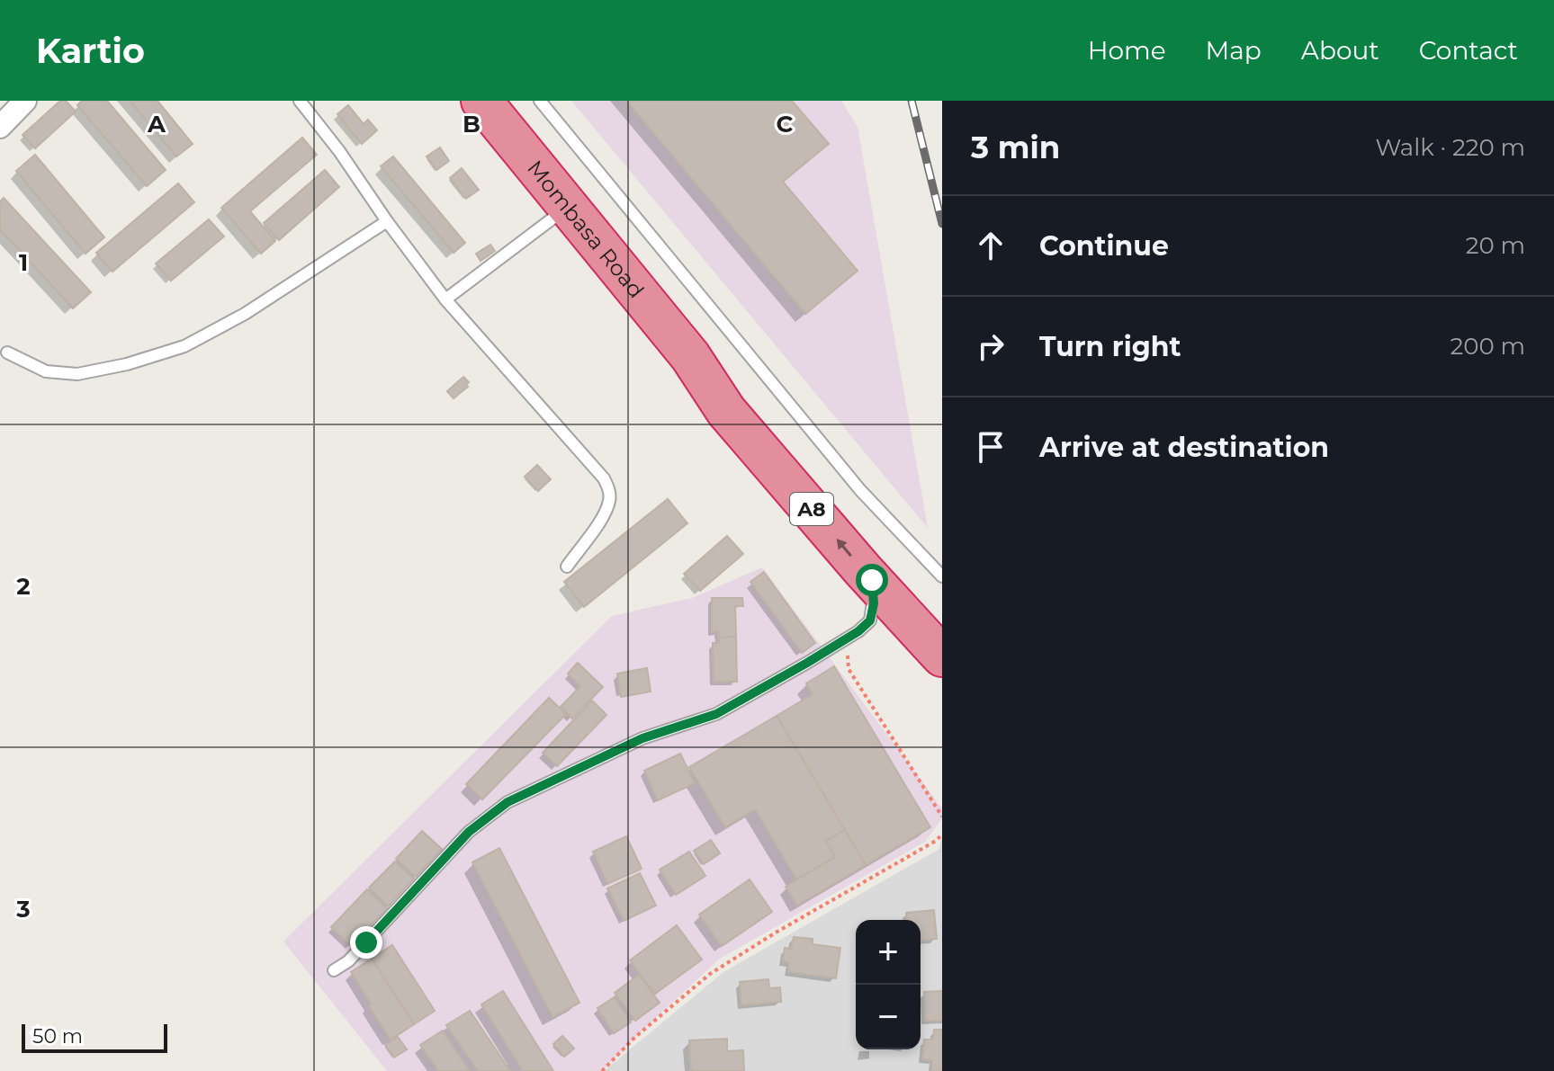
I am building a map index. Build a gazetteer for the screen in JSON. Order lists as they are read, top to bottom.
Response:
{
  "streets": {
    "highway": ["Mombasa Road", "A8"]
  },
  "scale_bar": "50 m",
  "page": {
    "header": "Kartio",
    "nav": [
      "Home",
      "Map",
      "About",
      "Contact"
    ],
    "heading": ["3 min", "Walk · 220 m"],
    "list": [
      ["Continue", "20 m"],
      ["Turn right", "200 m"],
      "Arrive at destination"
    ],
    "map_buttons": ["+", "−"],
    "scale": "50 m"
  },
  "grid": {
    "columns": ["A", "B", "C"],
    "rows": ["1", "2", "3"]
  }
}
